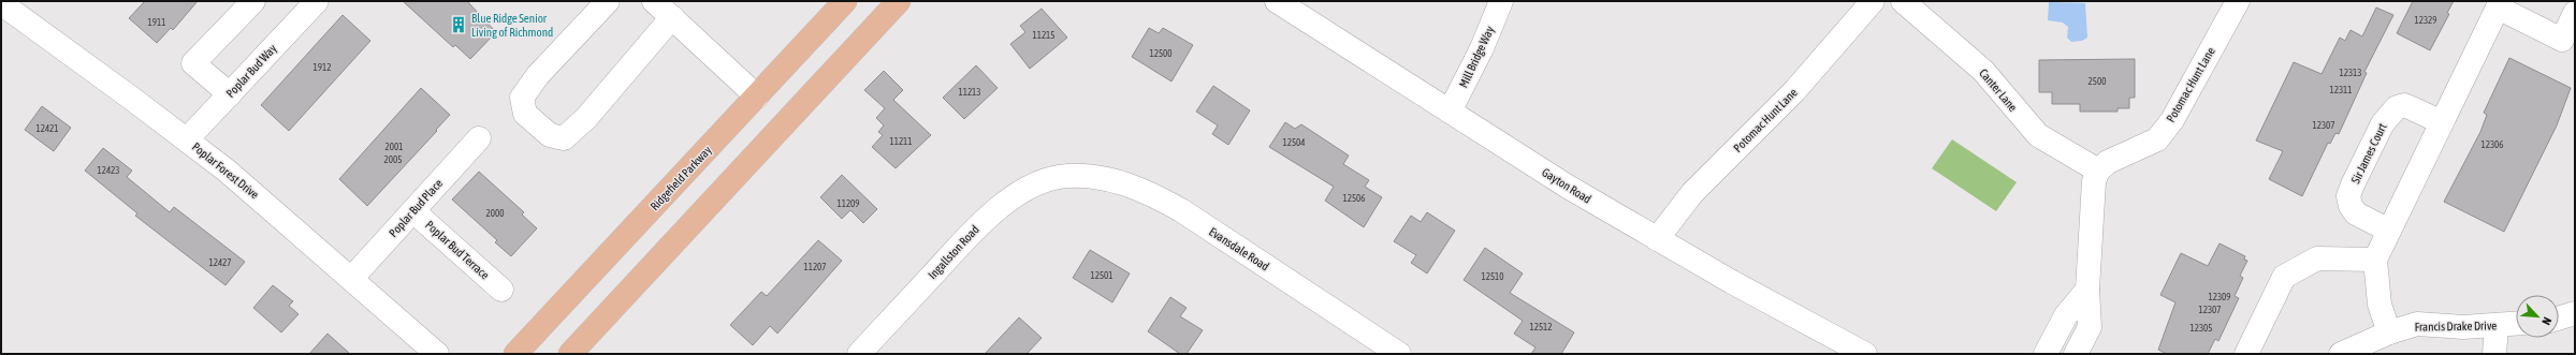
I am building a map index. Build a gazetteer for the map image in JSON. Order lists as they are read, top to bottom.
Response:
{
  "streets": {
    "main road": ["Ridgefield Parkway"],
    "street": [
      "Mill Bridge Way",
      "Poplar Bud Way",
      "Potomac Hunt Lane",
      "Canter Lane",
      "Sir James Court",
      "Poplar Forest Drive",
      "Gayton Road",
      "Poplar Bud Place",
      "Evansdale Road",
      "Poplar Bud Terrace",
      "Ingallston Road",
      "Francis Drake Drive"
    ]
  },
  "crossings": [
    ["Mill Bridge Way", "Gayton Road"],
    ["Poplar Bud Way", "Poplar Forest Drive"],
    ["Potomac Hunt Lane", "Canter Lane"],
    ["Potomac Hunt Lane", "Gayton Road"],
    ["Poplar Forest Drive", "Poplar Bud Place"],
    ["Poplar Bud Place", "Poplar Bud Terrace"],
    ["Evansdale Road", "Ingallston Road"]
  ],
  "places": {
    "building": ["Blue Ridge Senior Living of Richmond"]
  },
  "house_numbers": [
    "12329",
    "1911",
    "11215",
    "12500",
    "1912",
    "12313",
    "2500",
    "12311",
    "11213",
    "12307",
    "12421",
    "11211",
    "12504",
    "12306",
    "2001",
    "2005",
    "12423",
    "12506",
    "11209",
    "2000",
    "12427",
    "11207",
    "12501",
    "12510",
    "12309",
    "12307",
    "12512",
    "12305"
  ],
  "north": "bottom right"
}
